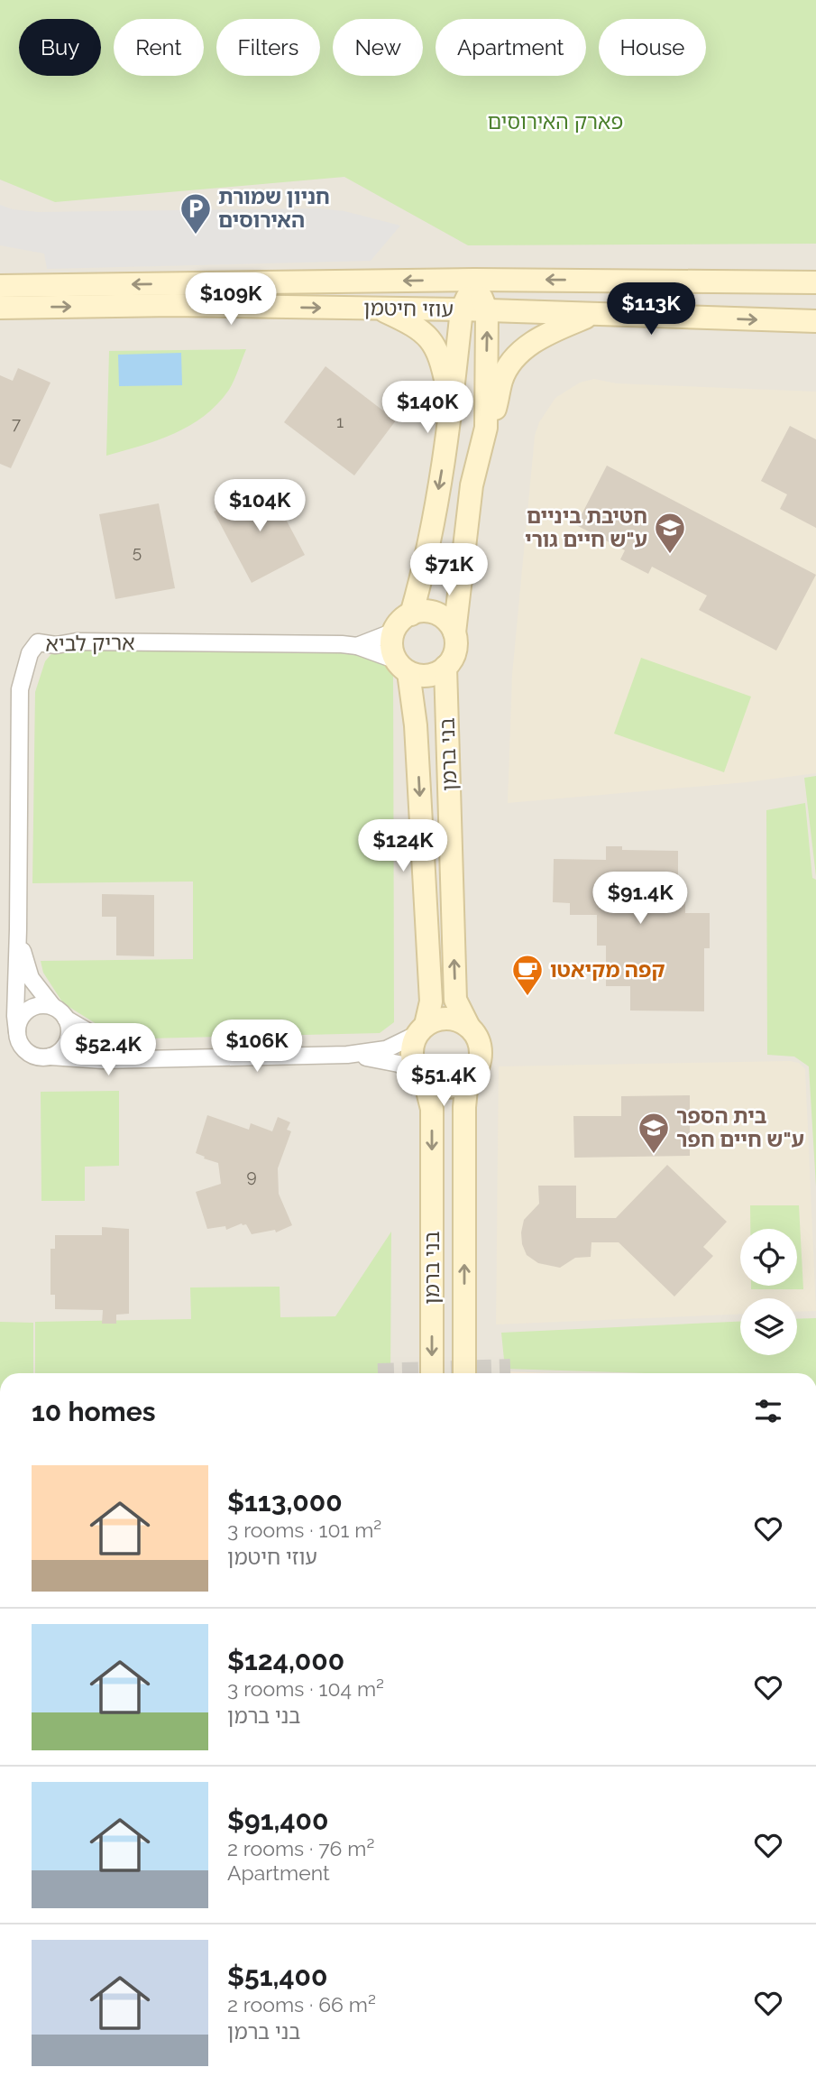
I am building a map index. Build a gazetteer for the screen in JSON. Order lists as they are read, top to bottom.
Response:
{
  "streets": {
    "street": ["עוזי חיטמן", "אריק לביא", "בני ברמן"]
  },
  "crossings": [
    ["אריק לביא", "בני ברמן"]
  ],
  "parks": ["פארק האירוסים"],
  "places": {
    "parking": ["חניון שמורת האירוסים"],
    "school or university": ["חטיבת ביניים ע\"ש חיים גורי", "בית הספר ע\"ש חיים חפר"],
    "cafe": ["קפה מקיאטו"]
  },
  "house_numbers": [
    "1",
    "7",
    "5",
    "9"
  ],
  "page": {
    "chip": [
      "Buy",
      "Rent",
      "Filters",
      "New",
      "Apartment",
      "House"
    ],
    "price": [
      "$109K",
      "$113K",
      "$140K",
      "$104K",
      "$71K",
      "$124K",
      "$91.4K",
      "$106K",
      "$52.4K",
      "$51.4K"
    ],
    "heading": "10 homes",
    "list": [
      {
        "name": "$113,000",
        "note": "3 rooms · 101 m² · עוזי חיטמן"
      },
      {
        "name": "$124,000",
        "note": "3 rooms · 104 m² · בני ברמן"
      },
      {
        "name": "$91,400",
        "note": "2 rooms · 76 m² · Apartment"
      },
      {
        "name": "$51,400",
        "note": "2 rooms · 66 m² · בני ברמן"
      }
    ]
  }
}
